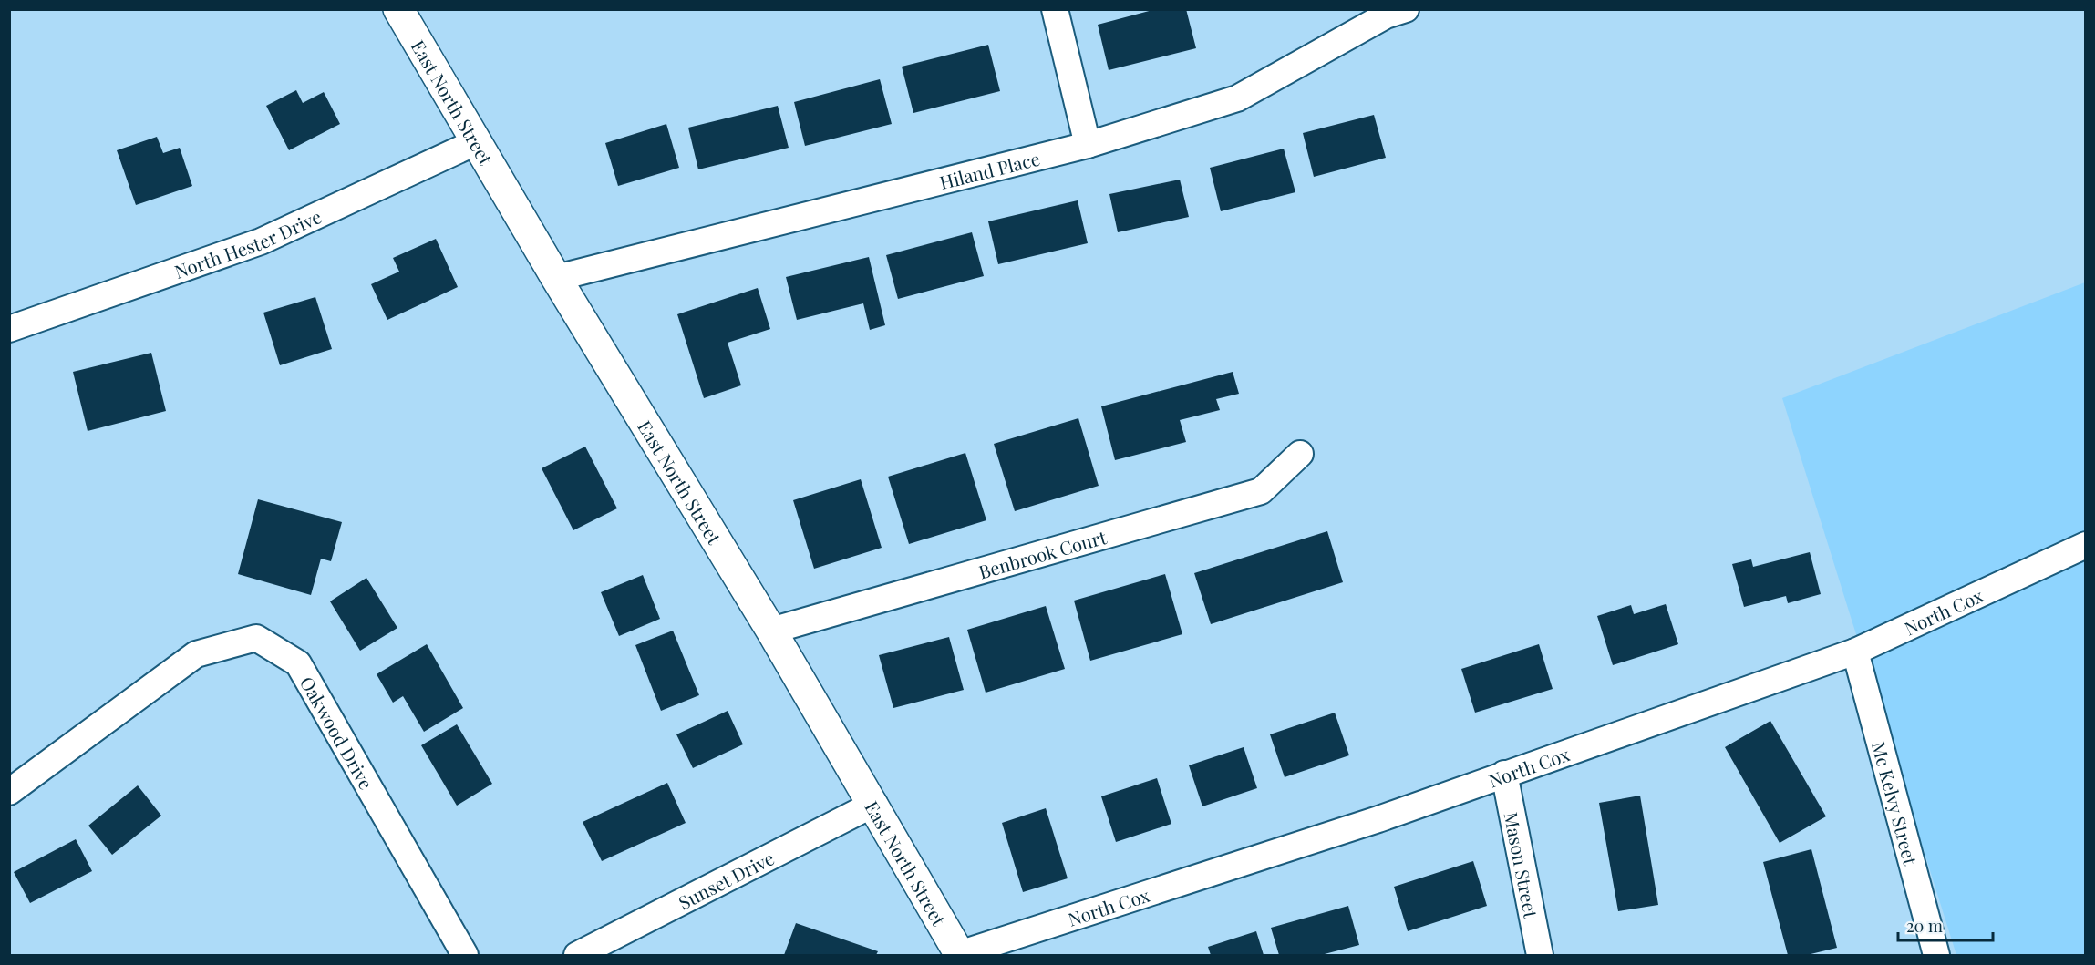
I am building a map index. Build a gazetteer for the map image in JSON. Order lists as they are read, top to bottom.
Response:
{
  "streets": {
    "street": [
      "East North Street",
      "Hiland Place",
      "North Hester Drive",
      "Benbrook Court",
      "North Cox",
      "Oakwood Drive",
      "Mc Kelvy Street",
      "Mason Street",
      "Sunset Drive"
    ]
  },
  "crossings": [
    ["East North Street", "Hiland Place"],
    ["East North Street", "North Hester Drive"],
    ["East North Street", "Benbrook Court"],
    ["East North Street", "North Cox"],
    ["East North Street", "Sunset Drive"],
    ["North Cox", "Mc Kelvy Street"],
    ["North Cox", "Mason Street"]
  ],
  "scale_bar": "20 m"
}
